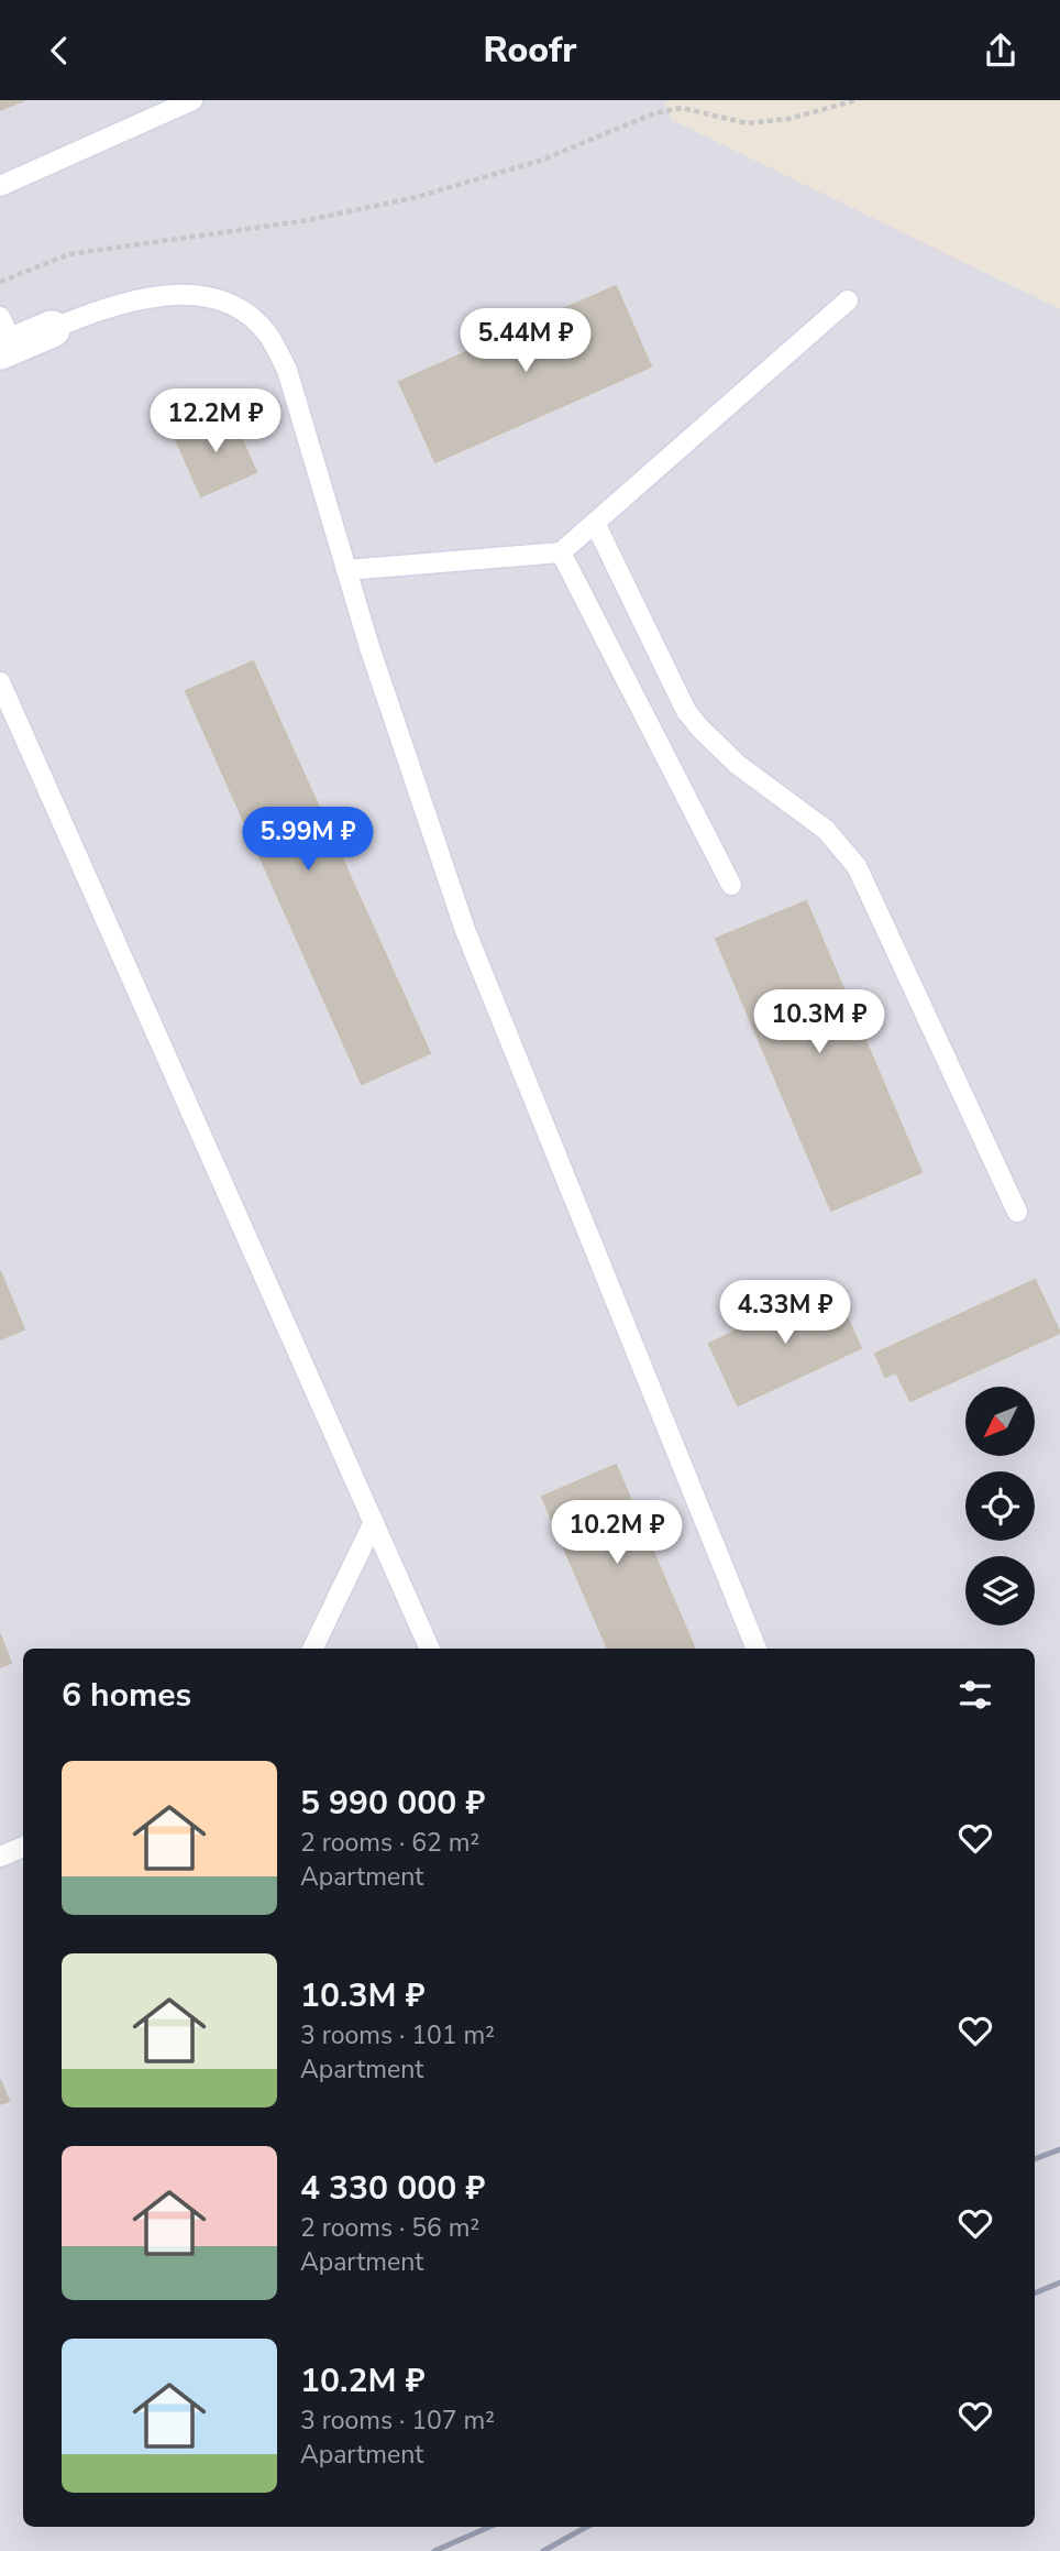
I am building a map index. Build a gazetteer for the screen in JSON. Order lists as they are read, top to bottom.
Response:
{
  "north": "bottom left",
  "page": {
    "header": "Roofr",
    "price": [
      "5.44M ₽",
      "12.2M ₽",
      "5.99M ₽",
      "10.3M ₽",
      "4.33M ₽",
      "10.2M ₽"
    ],
    "heading": "6 homes",
    "list": [
      {
        "name": "5 990 000 ₽",
        "note": "2 rooms · 62 m² · Apartment"
      },
      {
        "name": "10.3M ₽",
        "note": "3 rooms · 101 m² · Apartment"
      },
      {
        "name": "4 330 000 ₽",
        "note": "2 rooms · 56 m² · Apartment"
      },
      {
        "name": "10.2M ₽",
        "note": "3 rooms · 107 m² · Apartment"
      }
    ]
  }
}
